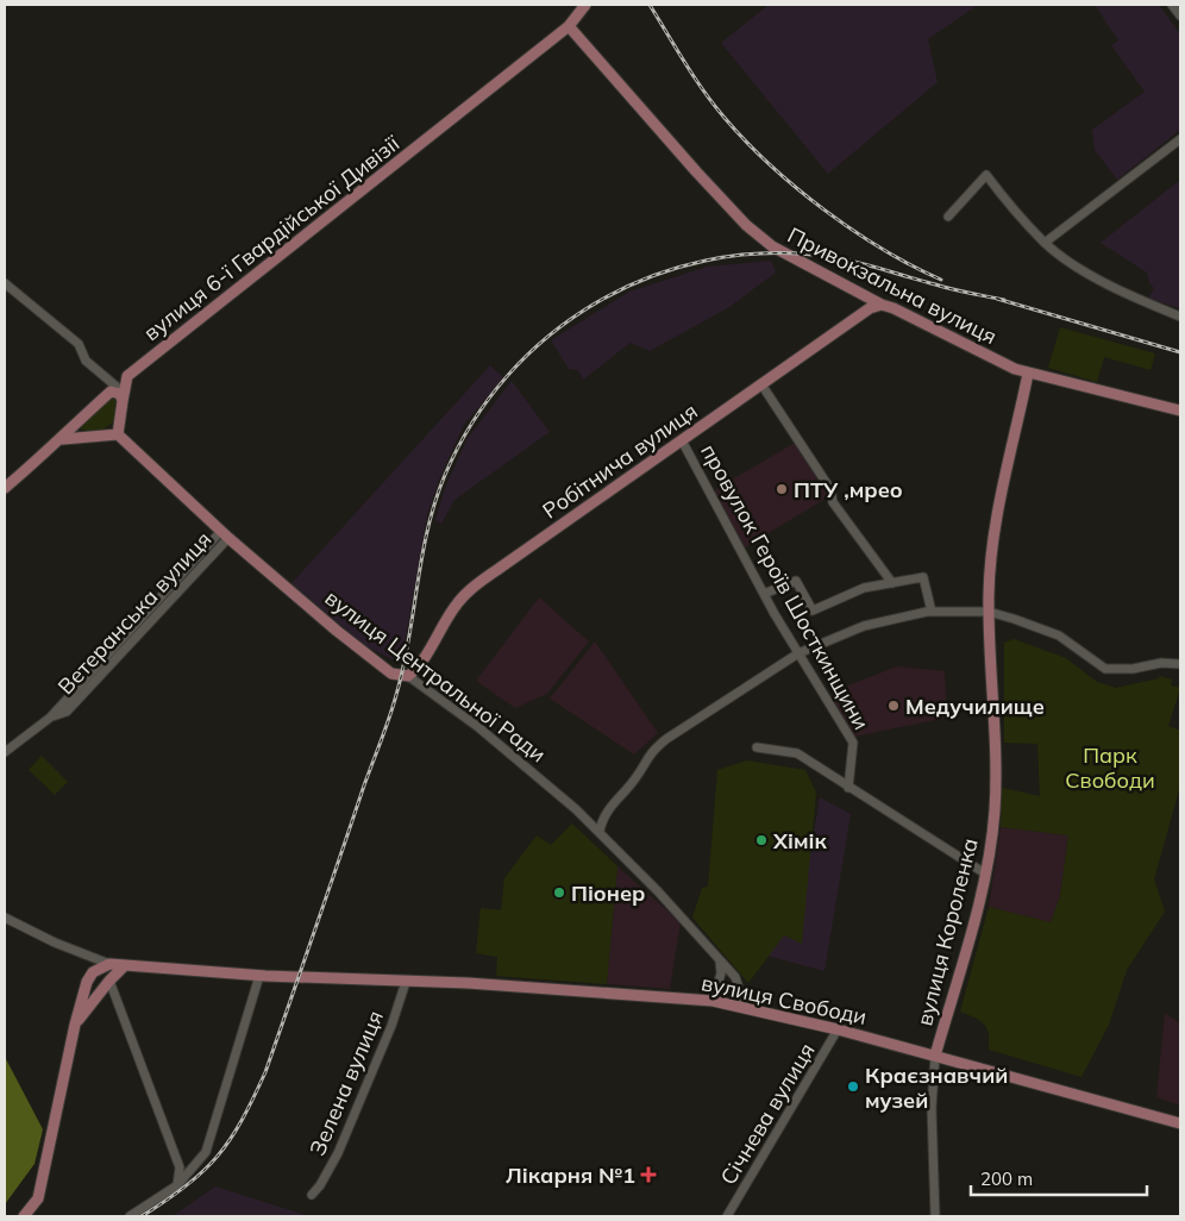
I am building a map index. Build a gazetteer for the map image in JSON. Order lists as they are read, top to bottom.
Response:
{
  "streets": {
    "main road": [
      "вулиця 6-ї Гвардійської Дивізії",
      "Привокзальна вулиця",
      "Робітнича вулиця",
      "вулиця Центральної Ради",
      "вулиця Короленка",
      "вулиця Свободи"
    ],
    "street": [
      "провулок Героїв Шосткинщини",
      "Ветеранська вулиця",
      "Зелена вулиця",
      "Січнева вулиця"
    ]
  },
  "crossings": [
    ["вулиця 6-ї Гвардійської Дивізії", "Привокзальна вулиця"],
    ["Привокзальна вулиця", "Робітнича вулиця"],
    ["Привокзальна вулиця", "вулиця Короленка"],
    ["Робітнича вулиця", "провулок Героїв Шосткинщини"],
    ["Робітнича вулиця", "вулиця Центральної Ради"],
    ["Ветеранська вулиця", "вулиця Центральної Ради"],
    ["вулиця Центральної Ради", "вулиця Свободи"],
    ["вулиця Короленка", "вулиця Свободи"],
    ["вулиця Свободи", "Зелена вулиця"],
    ["вулиця Свободи", "Січнева вулиця"]
  ],
  "parks": ["Парк Свободи"],
  "places": {
    "other": [
      "ПТУ ,мрео",
      "Медучилище",
      "Хімік",
      "Піонер",
      "Краєзнавчий музей"
    ],
    "health": ["Лікарня №1"]
  },
  "scale_bar": "200 m"
}
